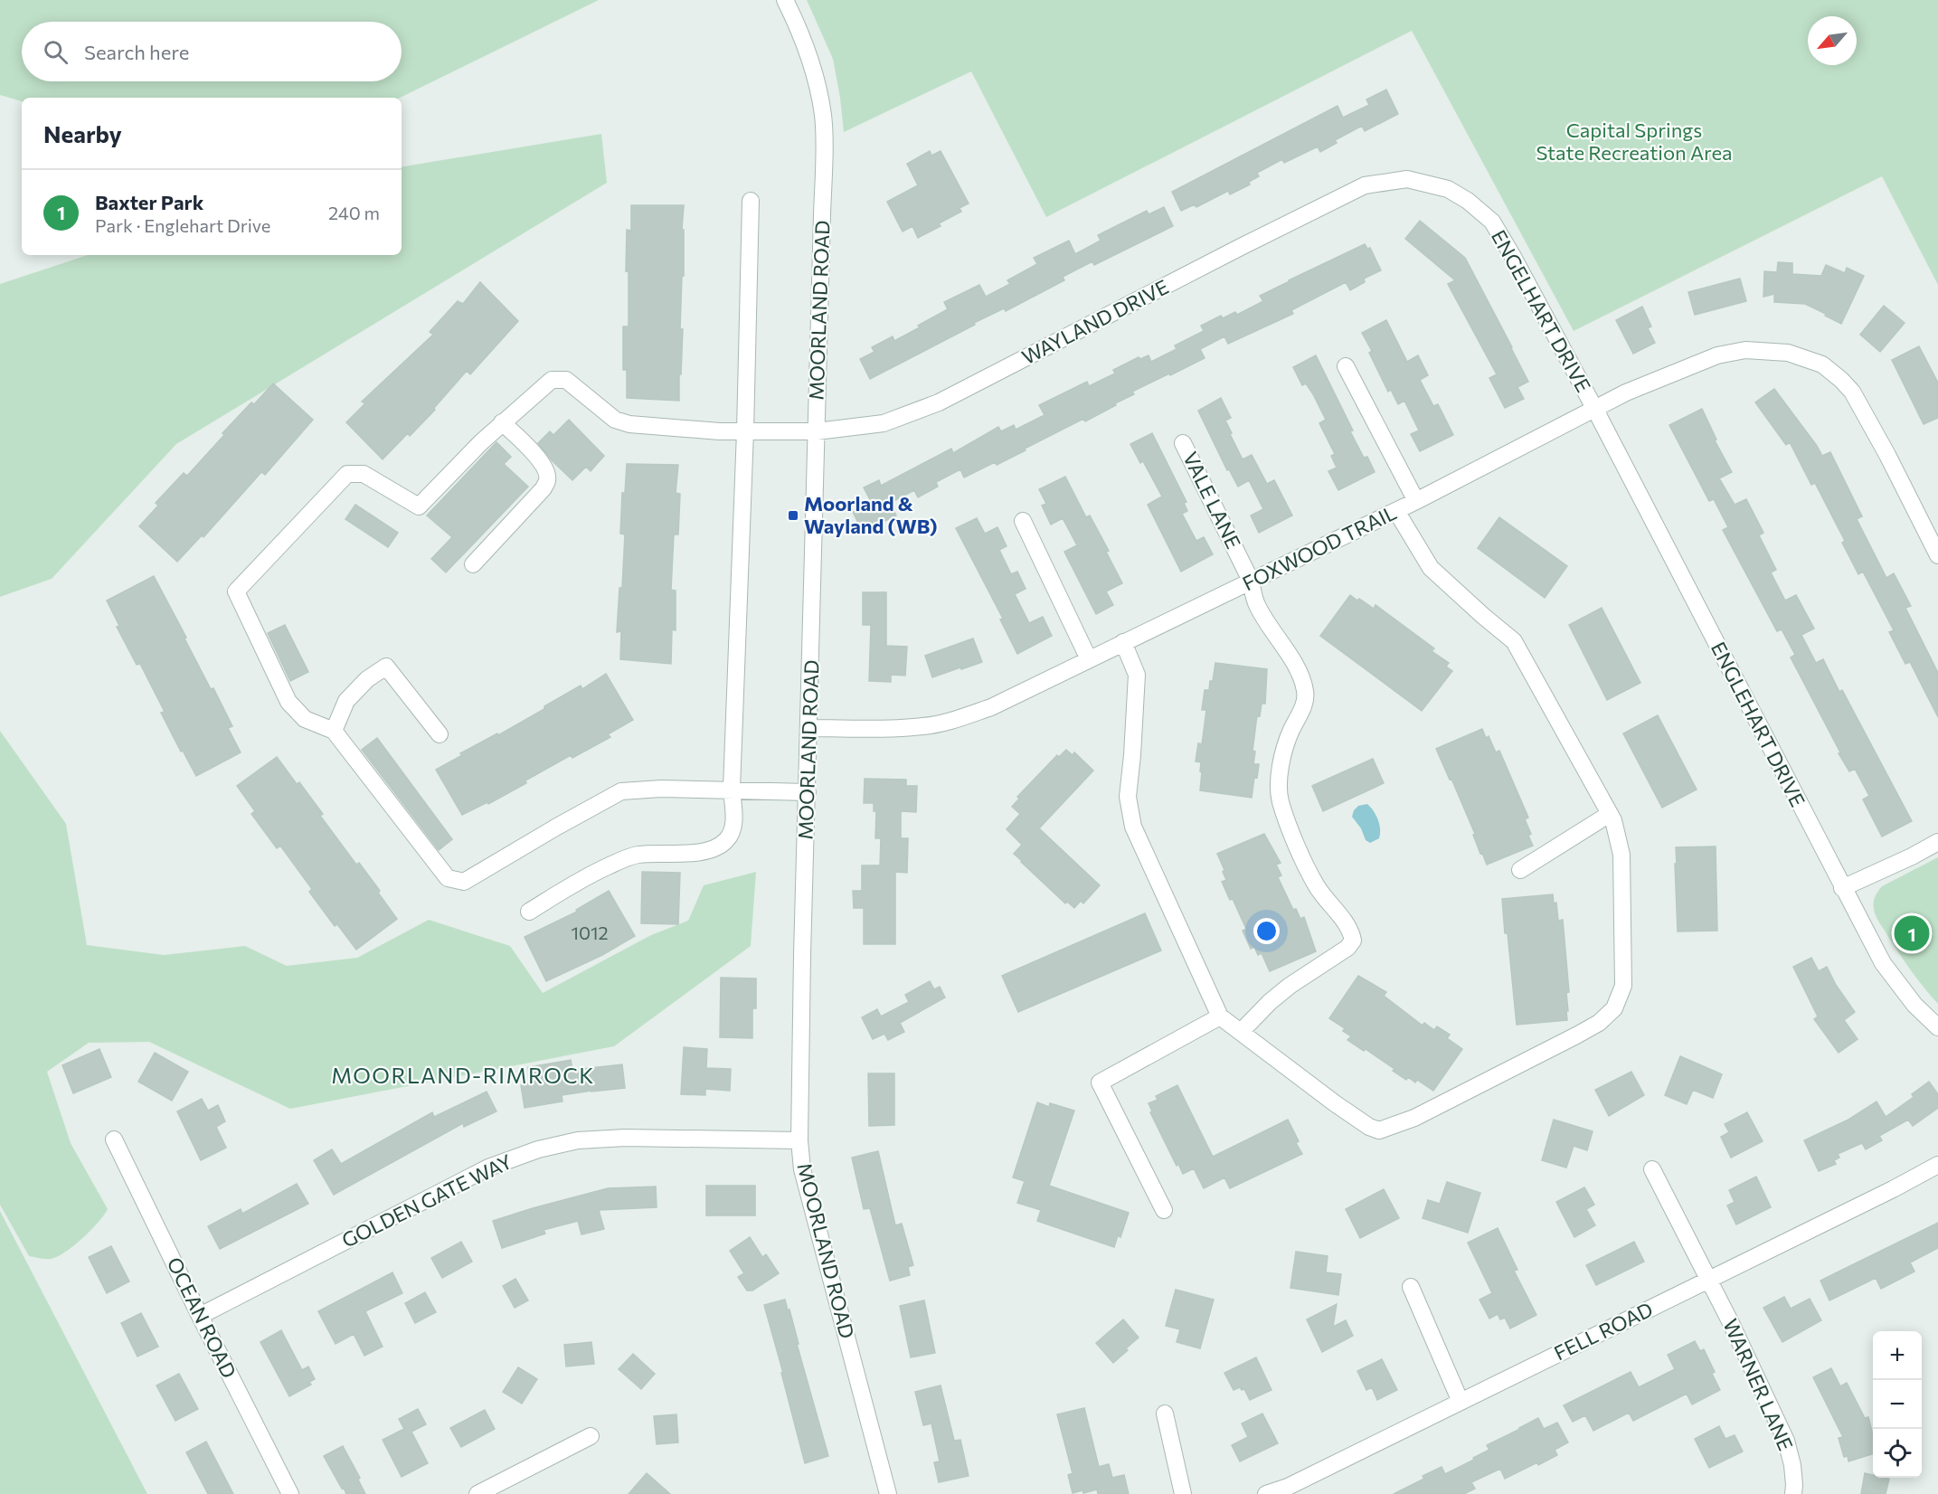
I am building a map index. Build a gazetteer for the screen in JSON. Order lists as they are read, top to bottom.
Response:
{
  "streets": {
    "street": [
      "MOORLAND ROAD",
      "ENGELHART DRIVE",
      "WAYLAND DRIVE",
      "VALE LANE",
      "FOXWOOD TRAIL",
      "ENGLEHART DRIVE",
      "GOLDEN GATE WAY",
      "OCEAN ROAD",
      "FELL ROAD",
      "WARNER LANE"
    ]
  },
  "crossings": [
    ["MOORLAND ROAD", "WAYLAND DRIVE"],
    ["MOORLAND ROAD", "FOXWOOD TRAIL"],
    ["MOORLAND ROAD", "GOLDEN GATE WAY"],
    ["ENGELHART DRIVE", "WAYLAND DRIVE"],
    ["ENGELHART DRIVE", "FOXWOOD TRAIL"],
    ["ENGELHART DRIVE", "ENGLEHART DRIVE"],
    ["VALE LANE", "FOXWOOD TRAIL"],
    ["FOXWOOD TRAIL", "ENGLEHART DRIVE"],
    ["GOLDEN GATE WAY", "OCEAN ROAD"],
    ["FELL ROAD", "WARNER LANE"]
  ],
  "districts": ["MOORLAND-RIMROCK"],
  "parks": ["Capital Springs State Recreation Area"],
  "places": {
    "transit": ["Moorland & Wayland (WB)"]
  },
  "house_numbers": ["1012"],
  "north": "bottom left",
  "page": {
    "search": "Search here",
    "heading": "Nearby",
    "list": [
      {
        "mark": "1",
        "name": "Baxter Park",
        "note": "Park · Englehart Drive",
        "value": "240 m"
      }
    ],
    "pins": "1",
    "map_buttons": ["+", "−"]
  }
}
